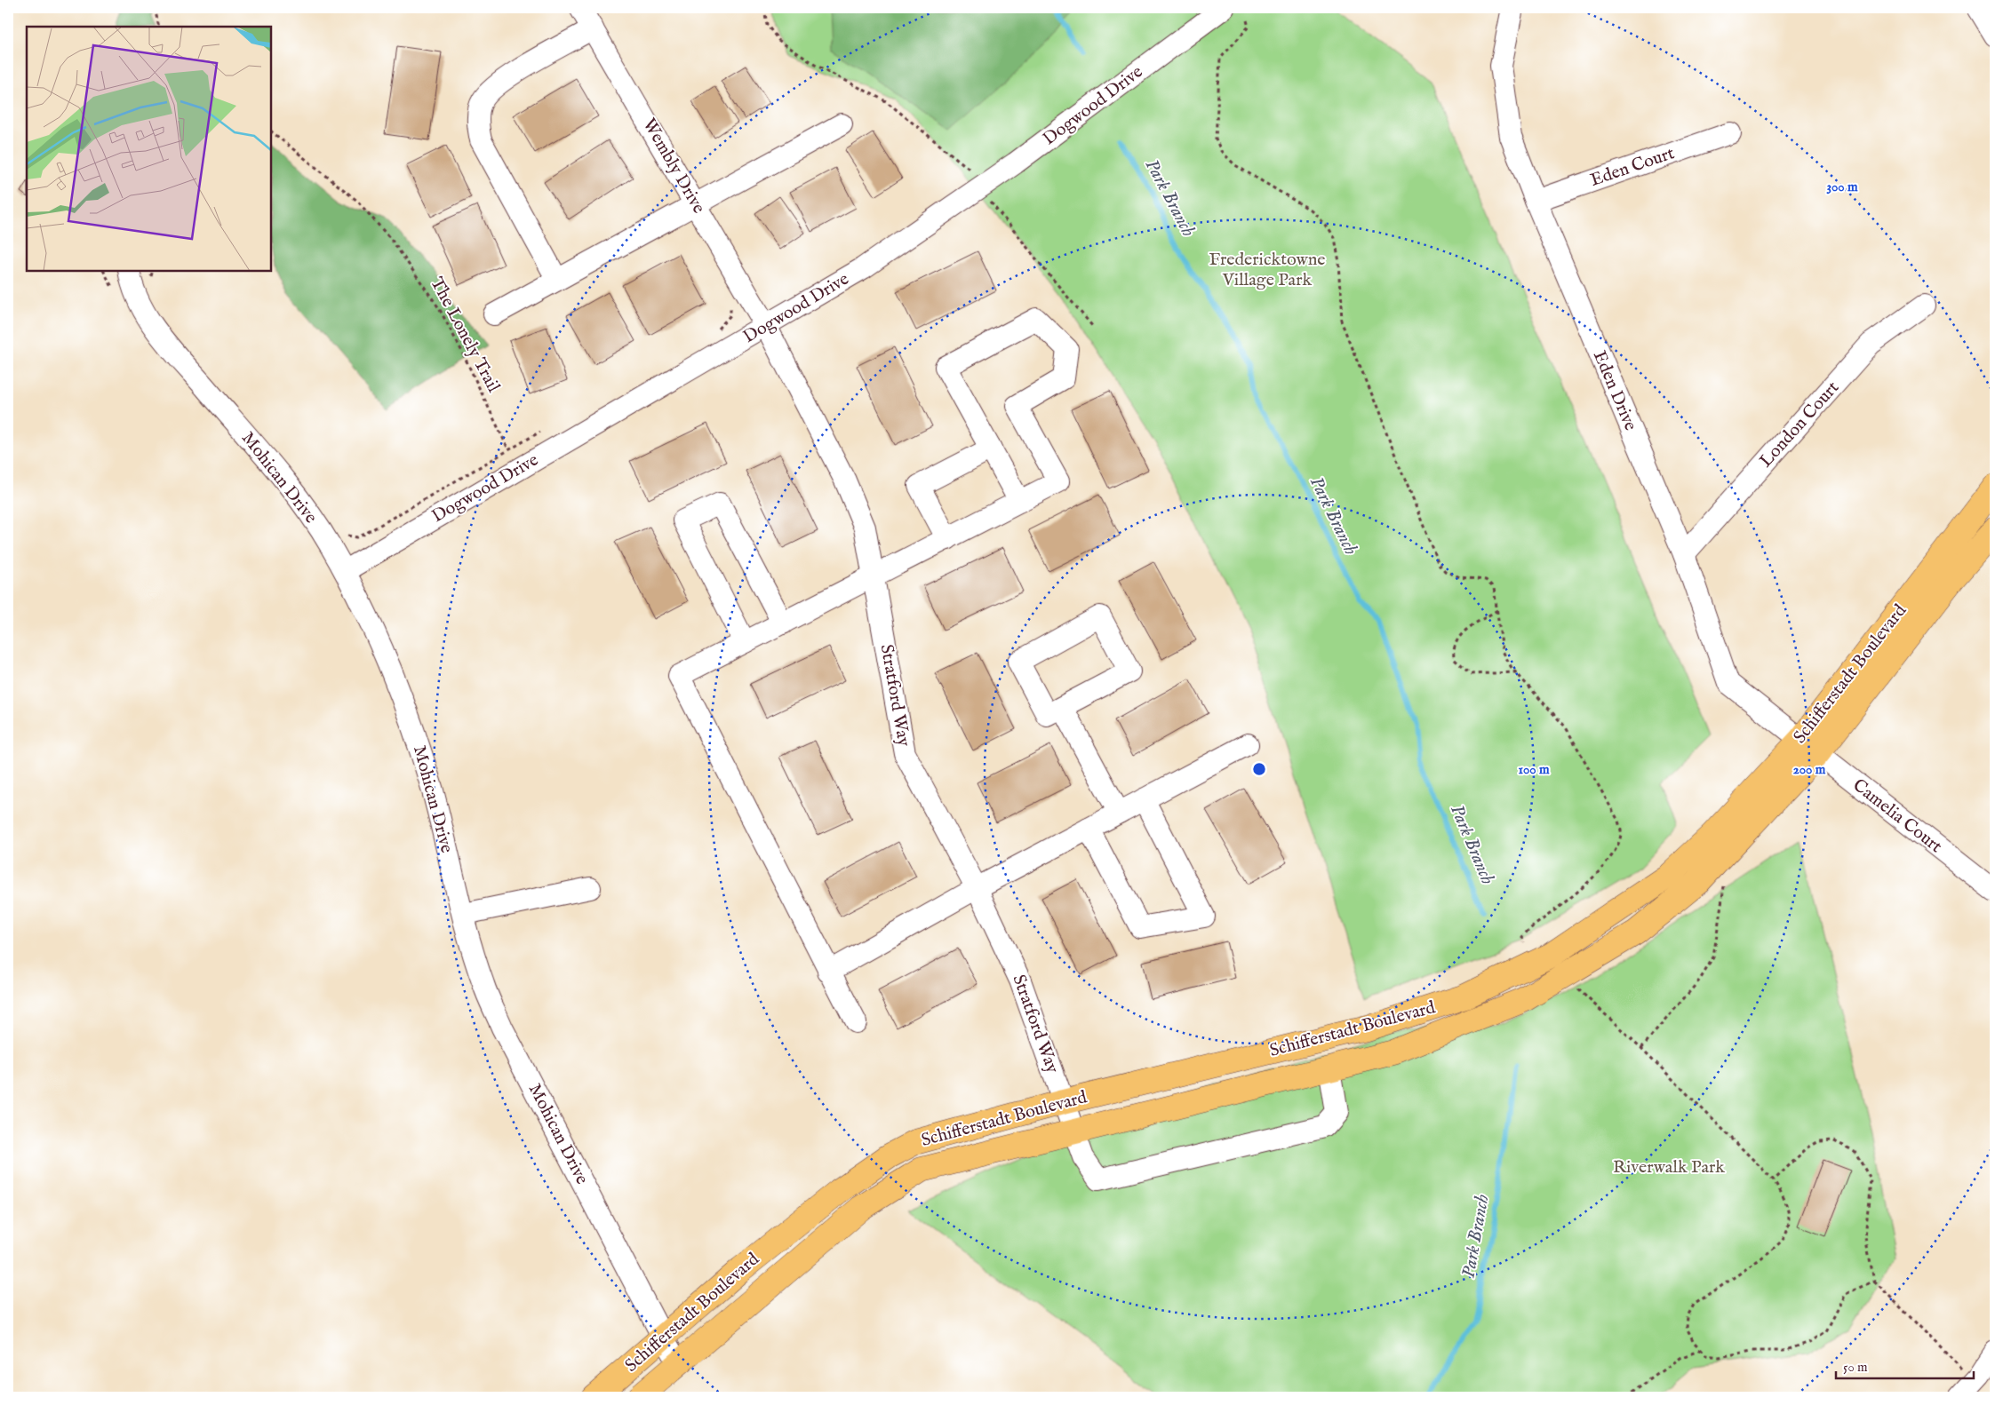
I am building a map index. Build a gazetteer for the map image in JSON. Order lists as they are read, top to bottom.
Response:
{
  "streets": {
    "main road": ["Schifferstadt Boulevard"],
    "street": [
      "Dogwood Drive",
      "Wembly Drive",
      "Eden Court",
      "Eden Drive",
      "London Court",
      "Mohican Drive",
      "Stratford Way",
      "Camelia Court"
    ],
    "path": ["The Lonely Trail"]
  },
  "crossings": [
    ["Dogwood Drive", "Wembly Drive"],
    ["Dogwood Drive", "Mohican Drive"],
    ["Dogwood Drive", "Stratford Way"],
    ["Wembly Drive", "Stratford Way"],
    ["Eden Court", "Eden Drive"],
    ["Eden Drive", "London Court"],
    ["Eden Drive", "Schifferstadt Boulevard"],
    ["Eden Drive", "Camelia Court"],
    ["Mohican Drive", "Schifferstadt Boulevard"],
    ["Schifferstadt Boulevard", "Stratford Way"],
    ["Schifferstadt Boulevard", "Camelia Court"]
  ],
  "water": ["Park Branch"],
  "parks": ["Fredericktowne Village Park", "Riverwalk Park"],
  "scale_bar": "50 m",
  "rings": ["300 m", "100 m", "200 m"]
}
